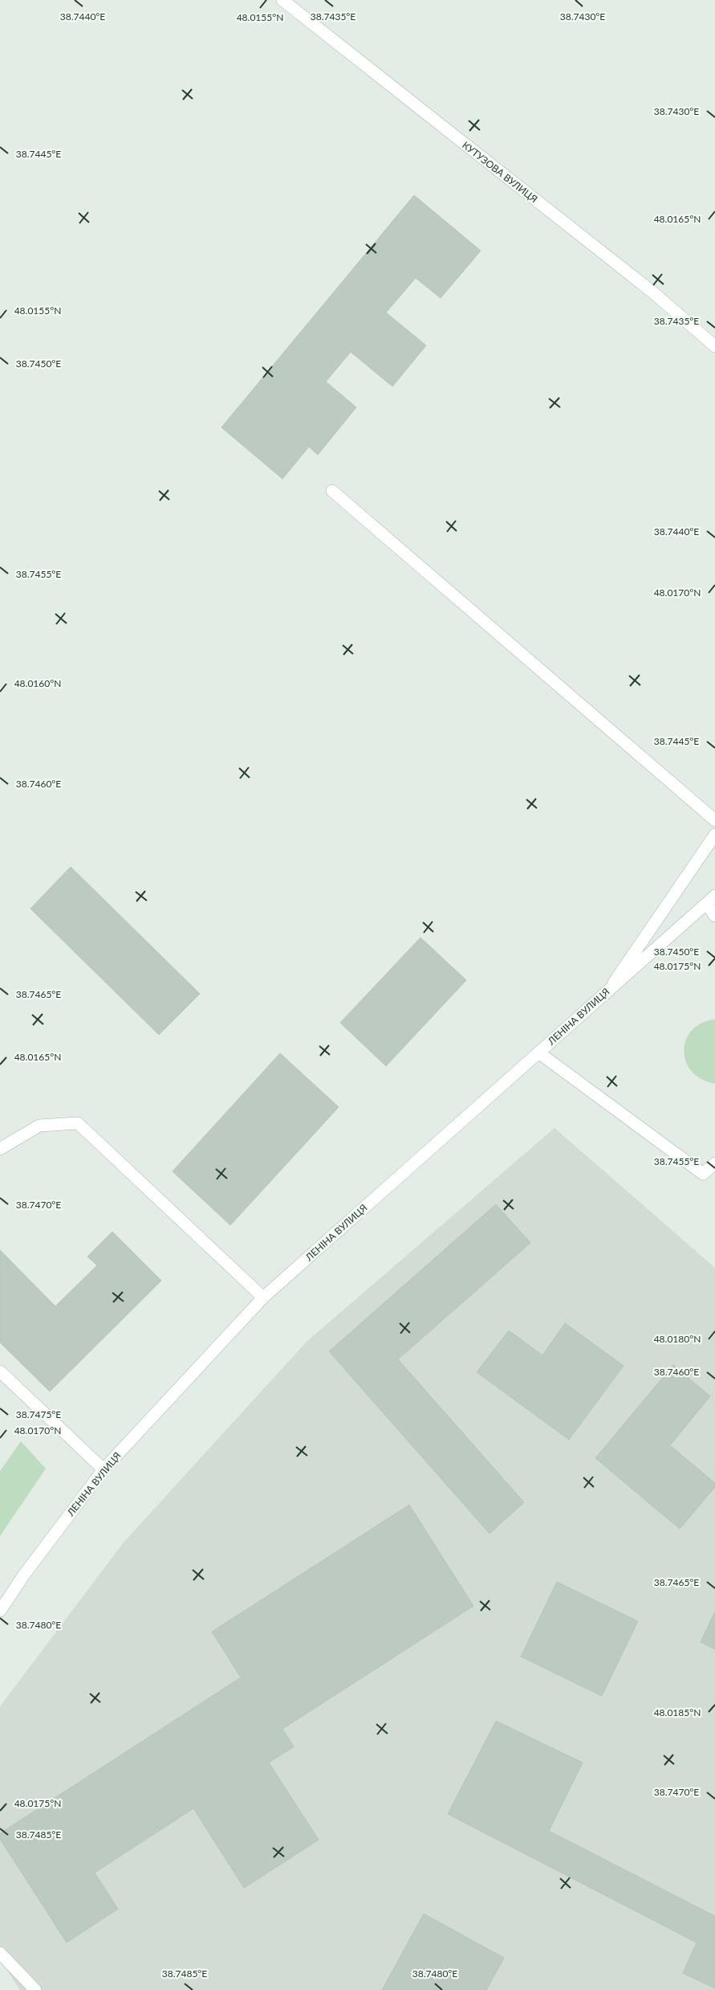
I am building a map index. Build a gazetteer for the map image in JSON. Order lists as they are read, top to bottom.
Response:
{
  "streets": {
    "street": ["КУТУЗОВА ВУЛИЦЯ", "ЛЕНІНА ВУЛИЦЯ"]
  },
  "coordinates": [
    "38.7440°E",
    "38.7430°E",
    "38.7435°E",
    "48.0155°N",
    "38.7445°E",
    "48.0165°N",
    "38.7450°E",
    "38.7455°E",
    "48.0170°N",
    "48.0160°N",
    "38.7460°E",
    "48.0175°N",
    "38.7465°E",
    "38.7470°E",
    "48.0180°N",
    "38.7475°E",
    "38.7480°E",
    "48.0185°N",
    "38.7485°E"
  ]
}
